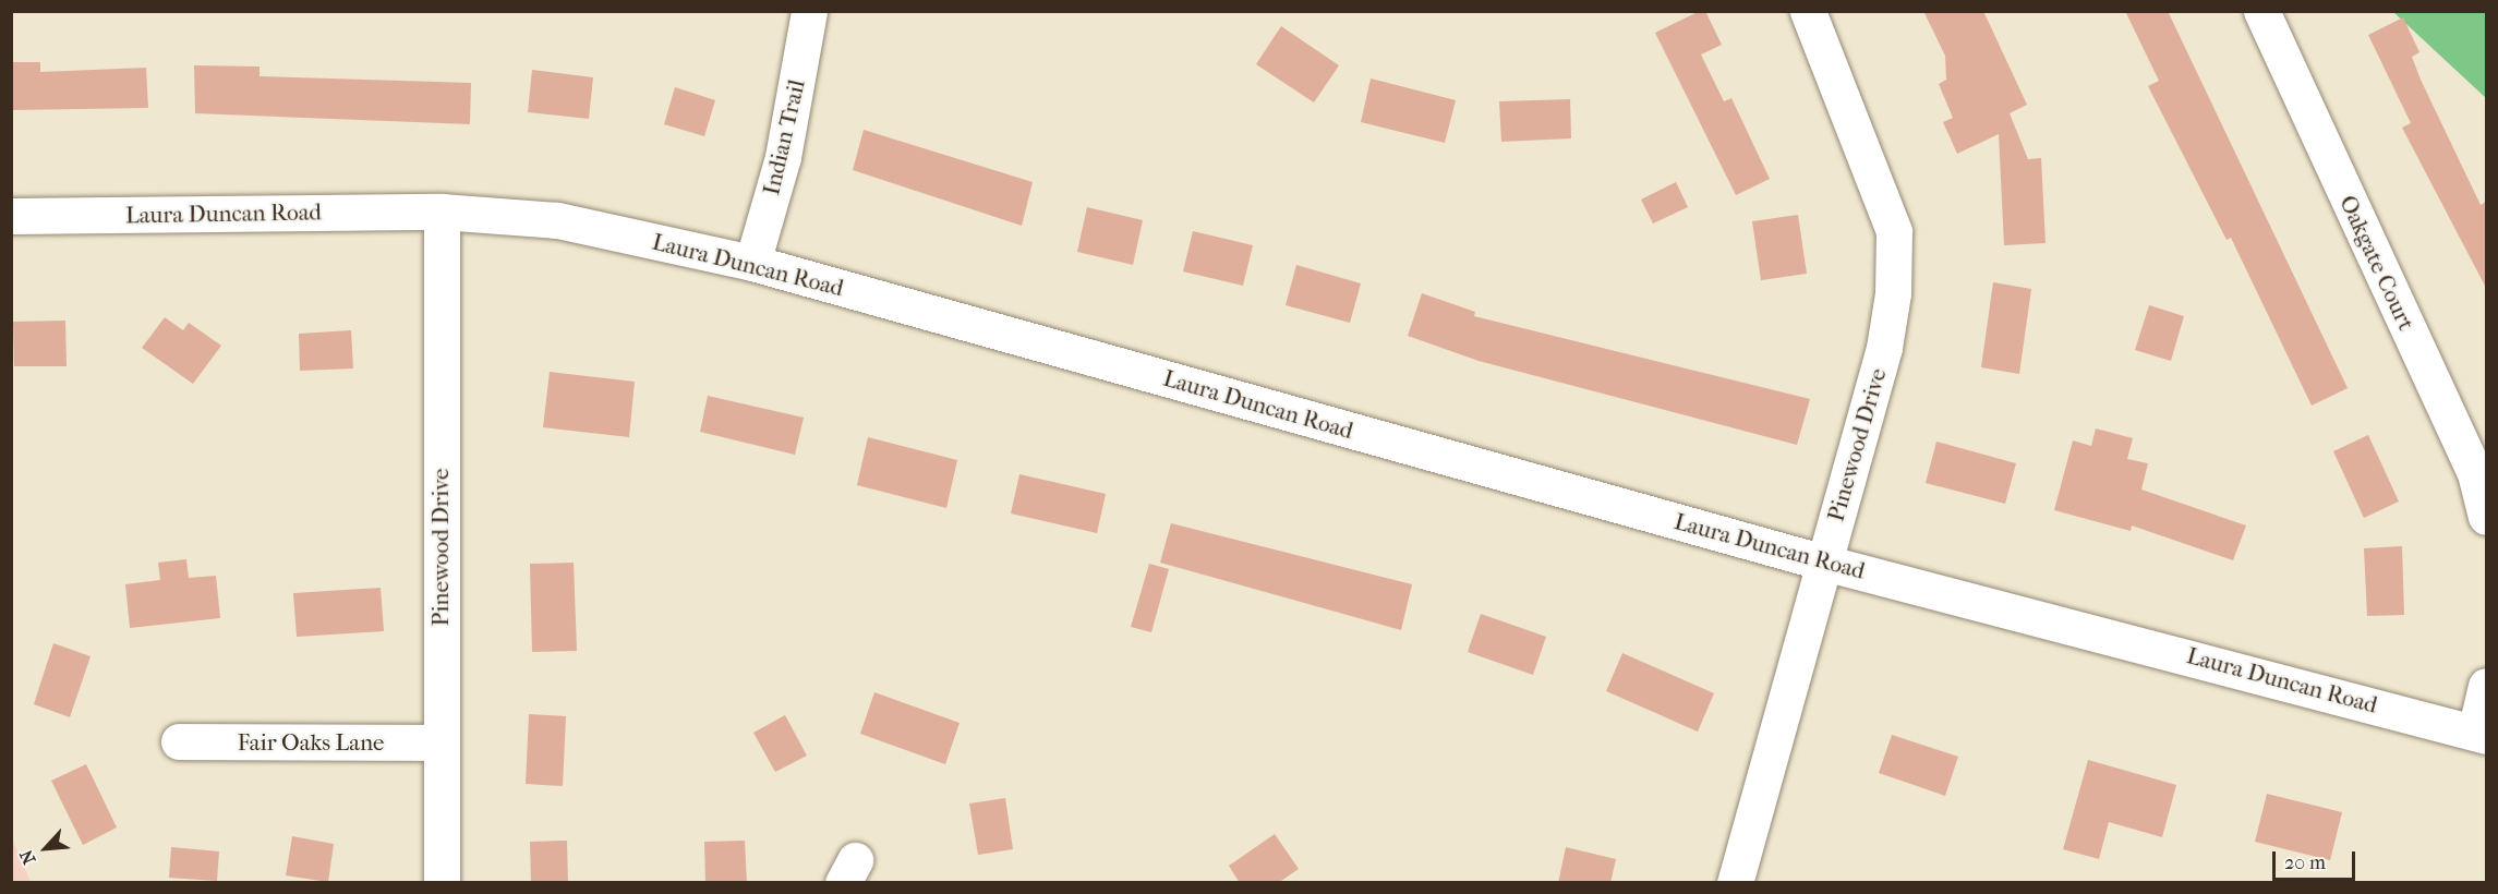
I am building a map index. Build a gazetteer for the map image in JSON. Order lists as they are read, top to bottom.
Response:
{
  "streets": {
    "street": [
      "Indian Trail",
      "Laura Duncan Road",
      "Oakgate Court",
      "Pinewood Drive",
      "Fair Oaks Lane"
    ]
  },
  "crossings": [
    ["Indian Trail", "Laura Duncan Road"],
    ["Laura Duncan Road", "Pinewood Drive"],
    ["Pinewood Drive", "Fair Oaks Lane"]
  ],
  "scale_bar": "20 m",
  "north": "bottom left"
}
